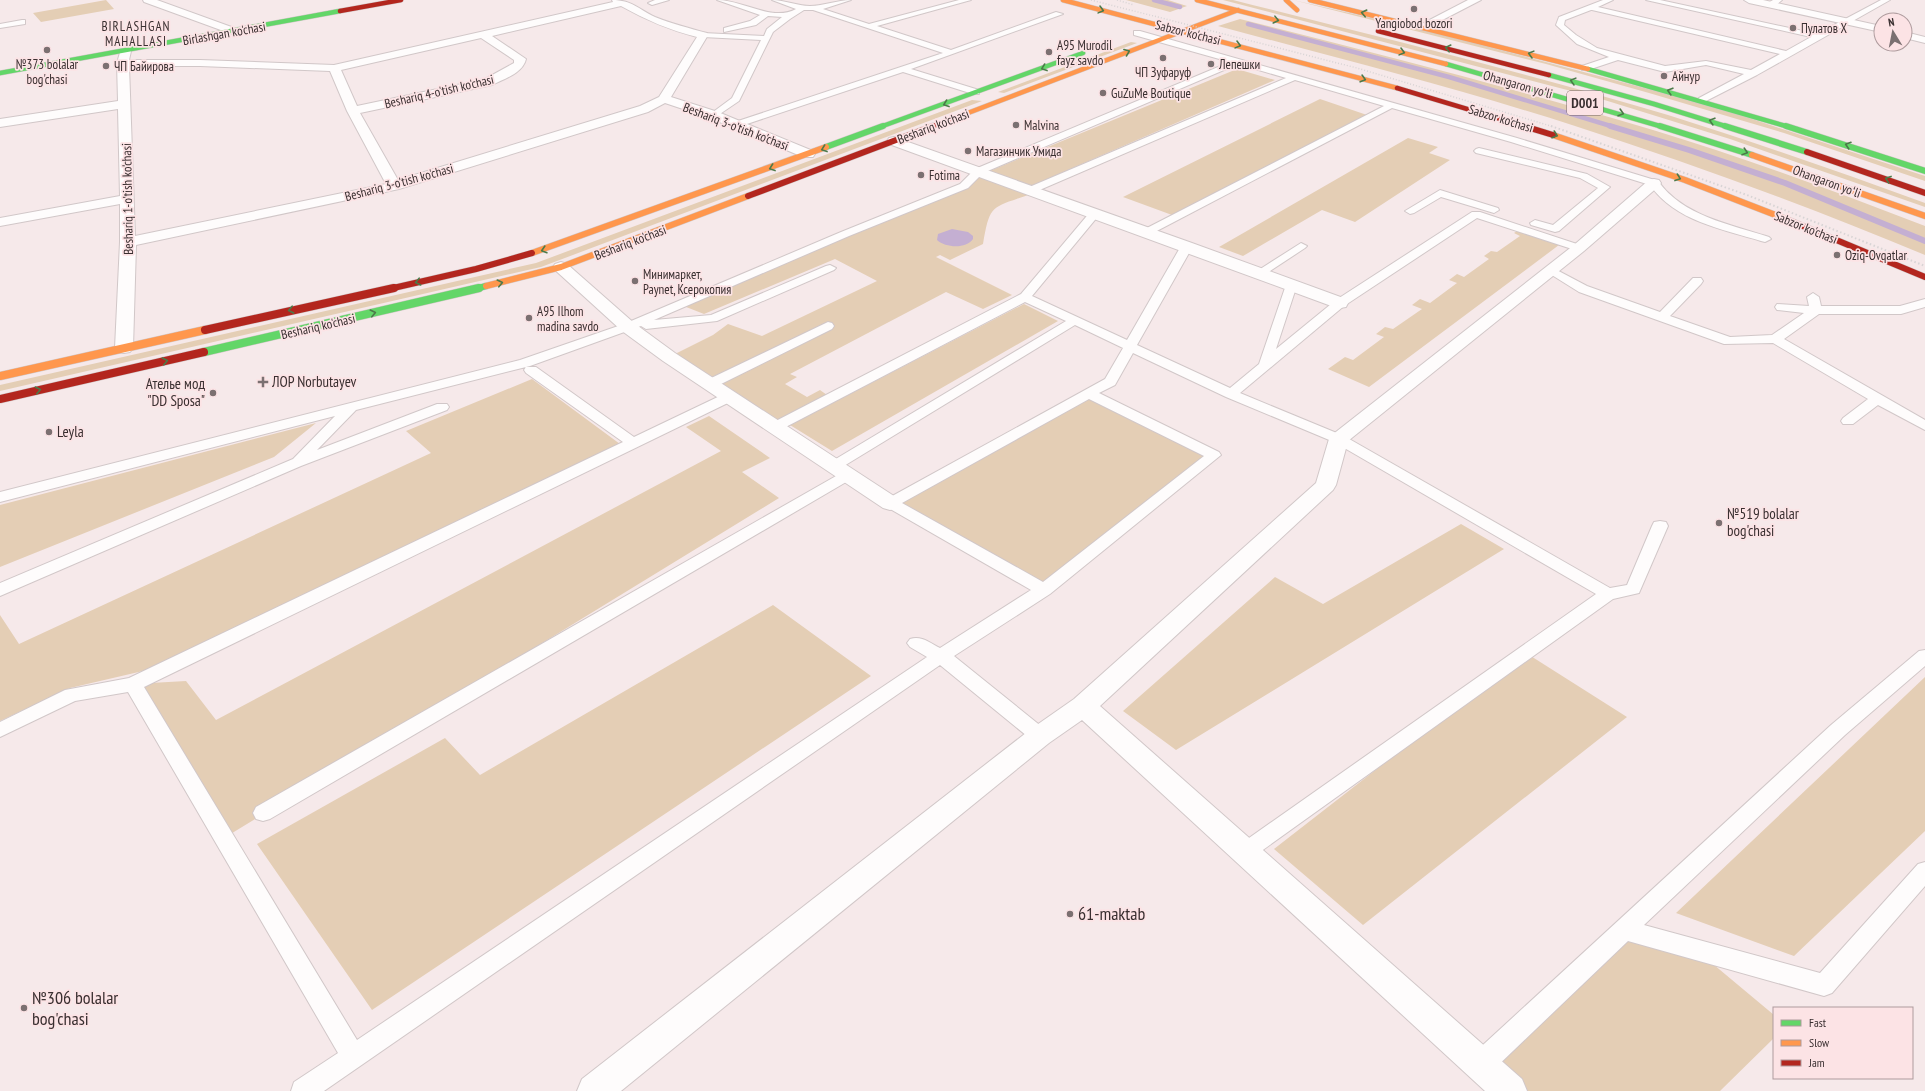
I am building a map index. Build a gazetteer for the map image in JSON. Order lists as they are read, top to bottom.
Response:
{
  "streets": {
    "main road": [
      "Sabzor ko'chasi",
      "Birlashgan ko'chasi",
      "Ohangaron yoʻli",
      "D001",
      "Beshariq ko'chasi"
    ],
    "street": ["Beshariq 4-o'tish ko'chasi", "Beshariq 3-o'tish ko'chasi", "Beshariq 1-o'tish ko'chasi"]
  },
  "crossings": [
    ["Sabzor ko'chasi", "Beshariq ko'chasi"],
    ["Birlashgan ko'chasi", "Beshariq 1-o'tish ko'chasi"],
    ["Ohangaron yoʻli", "Beshariq ko'chasi"],
    ["Beshariq 3-o'tish ko'chasi", "Beshariq ko'chasi"],
    ["Beshariq 3-o'tish ko'chasi", "Beshariq 1-o'tish ko'chasi"],
    ["Beshariq ko'chasi", "Beshariq 1-o'tish ko'chasi"]
  ],
  "districts": ["BIRLASHGAN MAHALLASI"],
  "places": {
    "other": [
      "Yangiobod bozori",
      "Пулатов Х",
      "№373 bolalar bog'chasi",
      "A95 Murodil fayz savdo",
      "ЧП Зуфаруф",
      "Лепешки",
      "ЧП Байирова",
      "Айнур",
      "GuZuMe Boutique",
      "Malvina",
      "Магазинчик Умида",
      "Fotima",
      "Oziq-Ovqatlar",
      "Минимаркет, Paynet, Ксерокопия",
      "A95 Ilhom madina savdo",
      "Ателье мод \"DD Sposa\"",
      "Leyla",
      "№519 bolalar bog'chasi",
      "61-maktab",
      "№306 bolalar bog'chasi"
    ],
    "health": ["ЛОР Norbutayev"]
  },
  "legend": ["Fast", "Slow", "Jam"],
  "north": "top"
}
